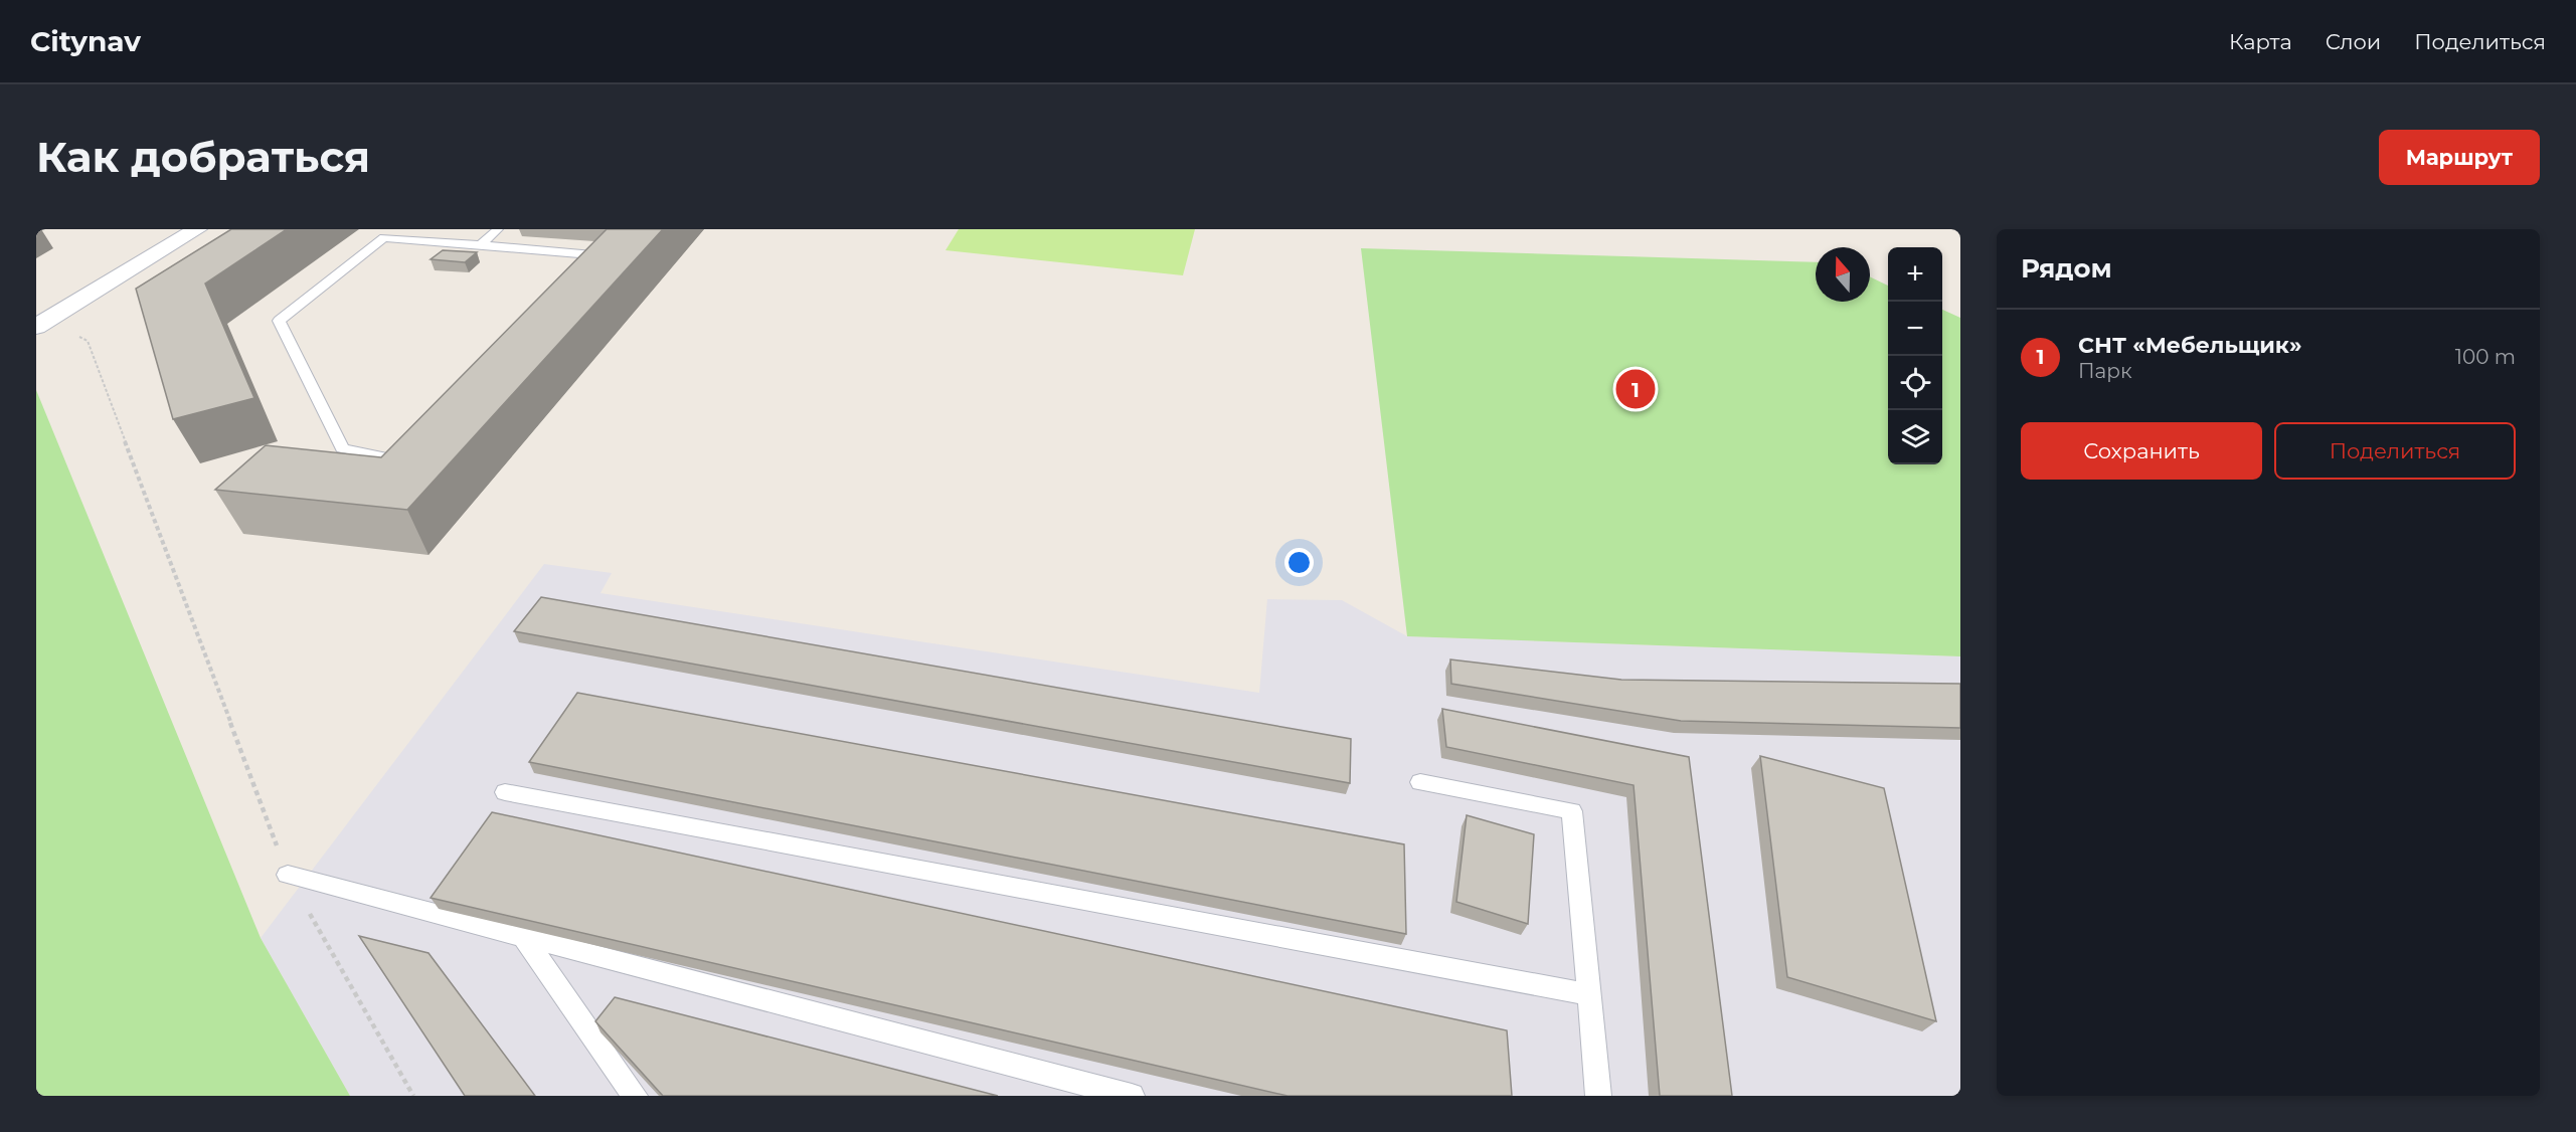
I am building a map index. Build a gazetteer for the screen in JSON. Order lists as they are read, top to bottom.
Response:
{
  "north": "top",
  "page": {
    "header": "Citynav",
    "nav": ["Карта", "Слои", "Поделиться"],
    "buttons": [
      "Маршрут",
      ["Сохранить", "Поделиться"]
    ],
    "title": "Как добраться",
    "heading": "Рядом",
    "map_buttons": ["+", "−"],
    "list": [
      {
        "mark": "1",
        "name": "СНТ «Мебельщик»",
        "note": "Парк",
        "value": "100 m"
      }
    ],
    "pins": "1"
  }
}
